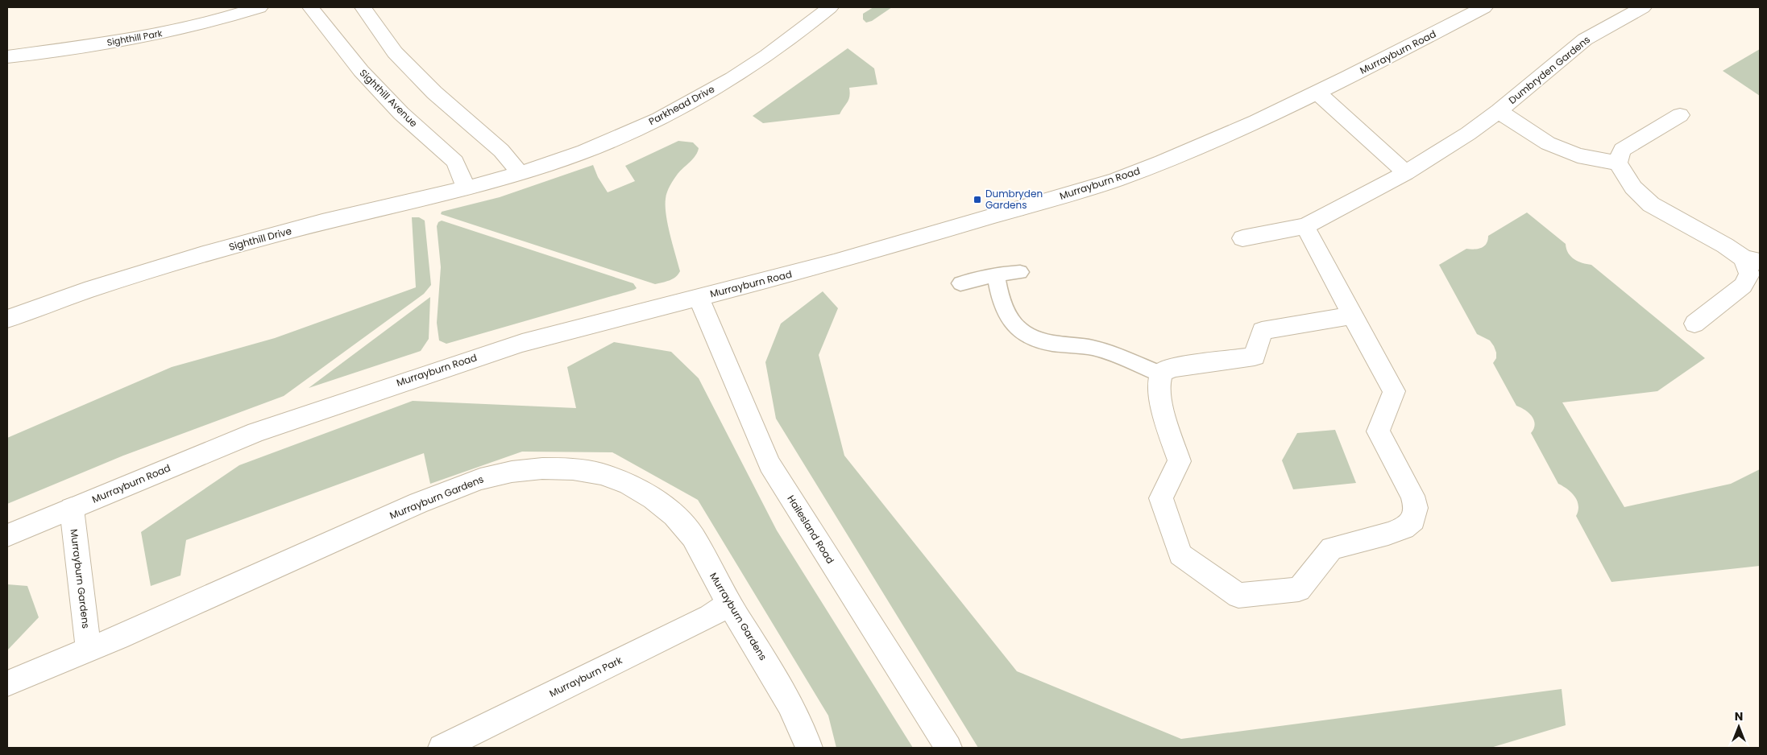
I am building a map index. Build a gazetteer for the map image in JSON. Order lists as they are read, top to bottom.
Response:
{
  "streets": {
    "street": [
      "Sighthill Park",
      "Murrayburn Road",
      "Dumbryden Gardens",
      "Sighthill Avenue",
      "Parkhead Drive",
      "Sighthill Drive",
      "Murrayburn Gardens",
      "Hailesland Road",
      "Murrayburn Park"
    ]
  },
  "crossings": [
    ["Murrayburn Road", "Murrayburn Gardens"],
    ["Murrayburn Road", "Hailesland Road"],
    ["Sighthill Avenue", "Sighthill Drive"],
    ["Parkhead Drive", "Sighthill Drive"],
    ["Murrayburn Gardens", "Murrayburn Park"]
  ],
  "places": {
    "transit": ["Dumbryden Gardens"]
  },
  "north": "top"
}
